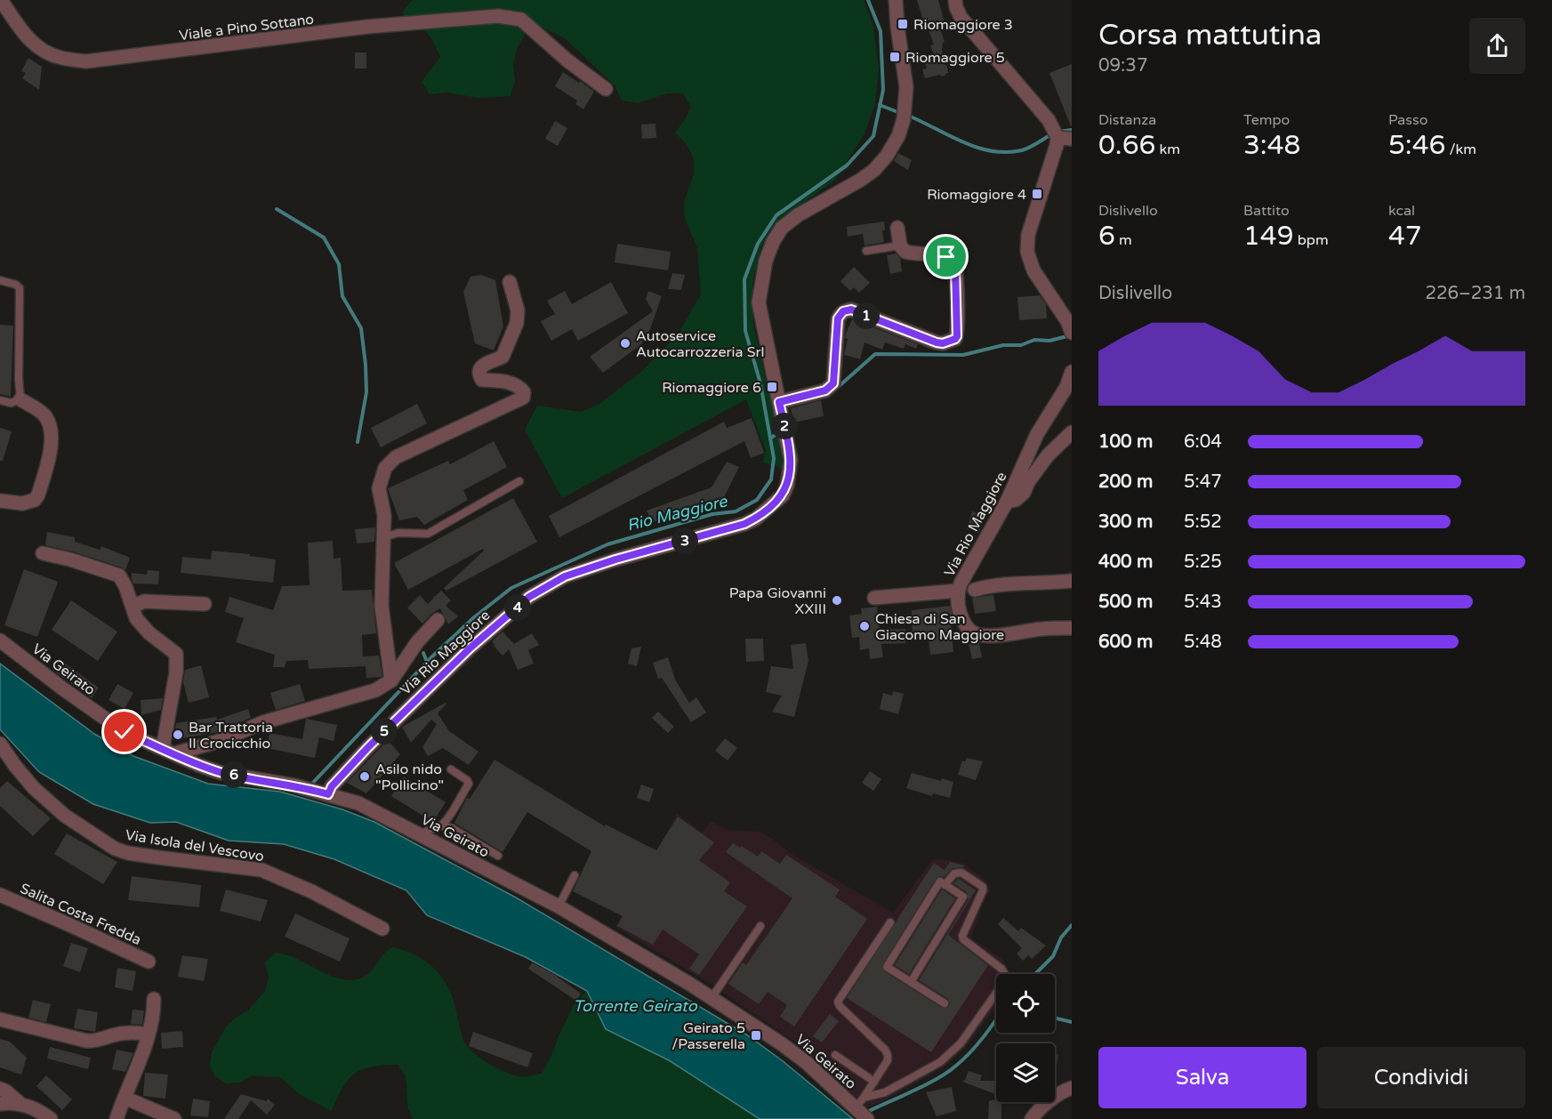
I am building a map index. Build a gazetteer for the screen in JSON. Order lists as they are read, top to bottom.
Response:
{
  "streets": {
    "street": [
      "Viale a Pino Sottano",
      "Via Rio Maggiore",
      "Via Geirato",
      "Via Isola del Vescovo",
      "Salita Costa Fredda"
    ]
  },
  "crossings": [
    ["Via Rio Maggiore", "Via Geirato"]
  ],
  "water": ["Rio Maggiore", "Torrente Geirato"],
  "places": {
    "transit": [
      "Riomaggiore 3",
      "Riomaggiore 5",
      "Riomaggiore 4",
      "Riomaggiore 6",
      "Geirato 5 /Passerella"
    ],
    "other": [
      "Autoservice Autocarrozzeria Srl",
      "Papa Giovanni XXIII",
      "Chiesa di San Giacomo Maggiore",
      "Bar Trattoria Il Crocicchio",
      "Asilo nido \"Pollicino\""
    ]
  },
  "page": {
    "heading": ["Corsa mattutina", "09:37"],
    "stats": [
      ["Distanza", "0.66 km"],
      ["Tempo", "3:48"],
      ["Passo", "5:46 /km"],
      ["Dislivello", "6 m"],
      ["Battito", "149 bpm"],
      ["kcal", "47"]
    ],
    "chart": ["Dislivello", "226–231 m"],
    "pins": [
      "1",
      "2",
      "3",
      "4",
      "5",
      "6"
    ],
    "list": [
      {
        "name": "100 m",
        "note": "6:04"
      },
      {
        "name": "200 m",
        "note": "5:47"
      },
      {
        "name": "300 m",
        "note": "5:52"
      },
      {
        "name": "400 m",
        "note": "5:25"
      },
      {
        "name": "500 m",
        "note": "5:43"
      },
      {
        "name": "600 m",
        "note": "5:48"
      }
    ],
    "buttons": ["Salva", "Condividi"]
  }
}
